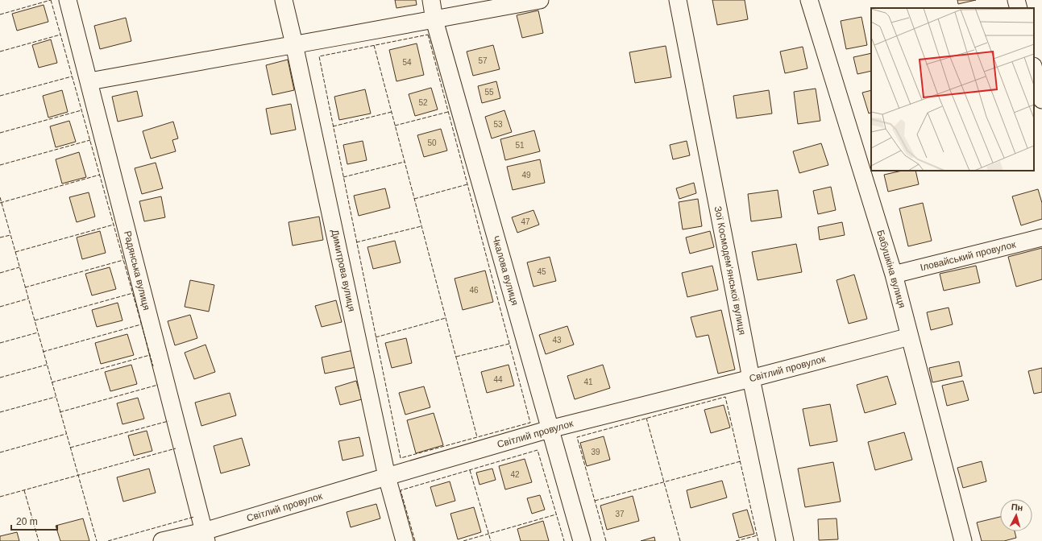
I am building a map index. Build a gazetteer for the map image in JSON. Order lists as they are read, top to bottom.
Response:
{
  "streets": {
    "street": [
      "Іловайський провулок",
      "Бабушкіна вулиця",
      "Радянська вулиця",
      "Димитрова вулиця",
      "Чкалова вулиця",
      "Зої Космодем’янської вулиця",
      "Світлий провулок"
    ]
  },
  "crossings": [
    ["Іловайський провулок", "Бабушкіна вулиця"],
    ["Бабушкіна вулиця", "Світлий провулок"],
    ["Радянська вулиця", "Світлий провулок"],
    ["Димитрова вулиця", "Світлий провулок"],
    ["Чкалова вулиця", "Світлий провулок"],
    ["Зої Космодем’янської вулиця", "Світлий провулок"]
  ],
  "house_numbers": [
    "57",
    "54",
    "55",
    "52",
    "53",
    "50",
    "51",
    "49",
    "47",
    "45",
    "46",
    "43",
    "44",
    "41",
    "39",
    "42",
    "37"
  ],
  "scale_bar": "20 m",
  "north": "top"
}
